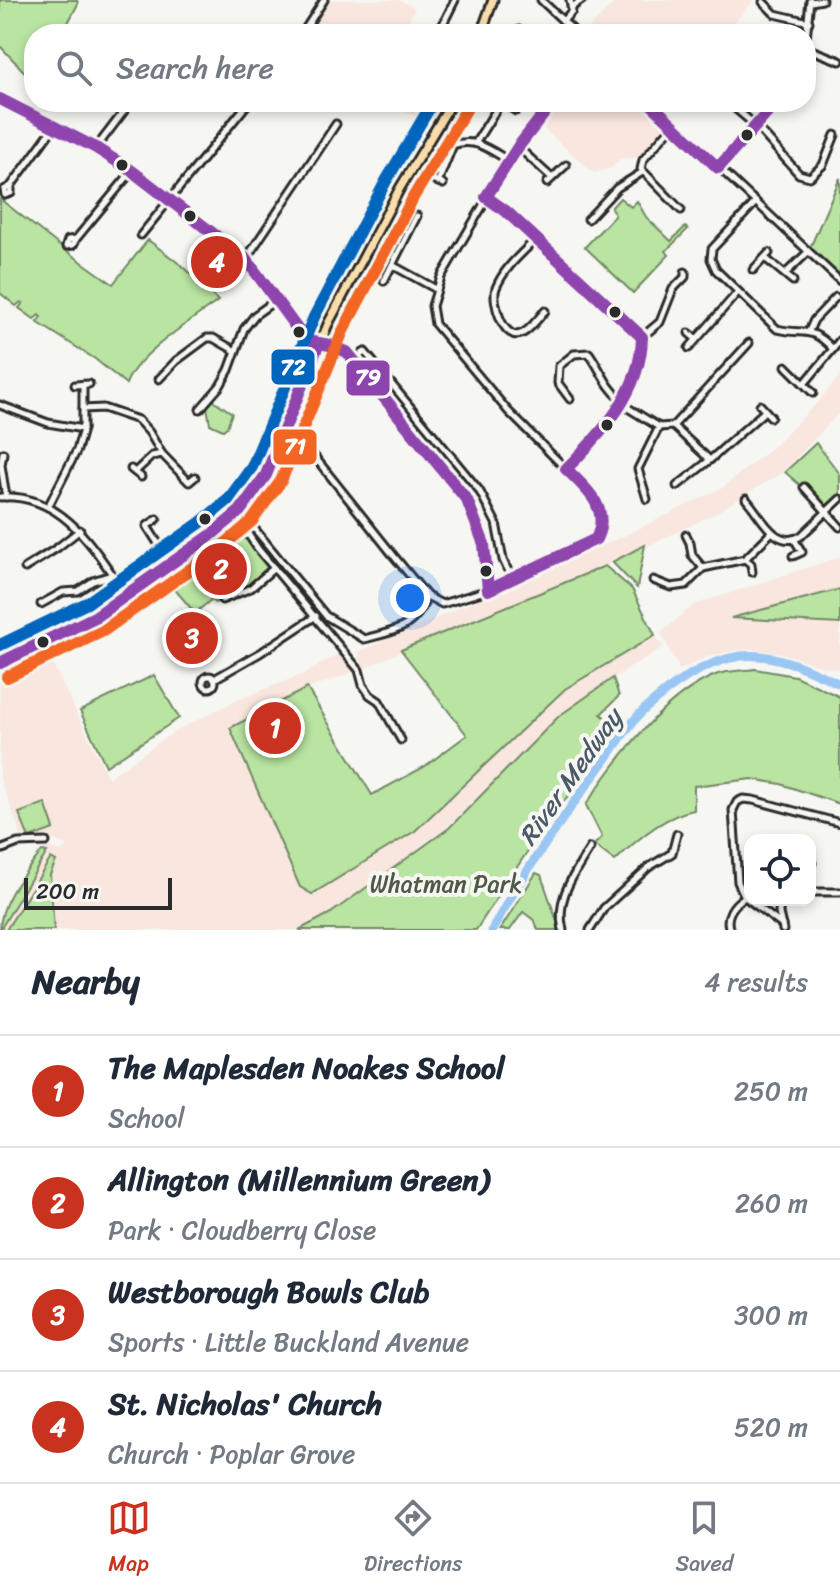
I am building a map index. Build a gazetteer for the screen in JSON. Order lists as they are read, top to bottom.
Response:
{
  "water": ["River Medway"],
  "parks": ["Whatman Park"],
  "lines": ["transit line 79", "transit line 71", "transit line 72"],
  "scale_bar": "200 m",
  "page": {
    "search": "Search here",
    "pins": [
      "4",
      "2",
      "3",
      "1"
    ],
    "scale": "200 m",
    "heading": ["Nearby", "4 results"],
    "list": [
      {
        "mark": "1",
        "name": "The Maplesden Noakes School",
        "note": "School",
        "value": "250 m"
      },
      {
        "mark": "2",
        "name": "Allington (Millennium Green)",
        "note": "Park · Cloudberry Close",
        "value": "260 m"
      },
      {
        "mark": "3",
        "name": "Westborough Bowls Club",
        "note": "Sports · Little Buckland Avenue",
        "value": "300 m"
      },
      {
        "mark": "4",
        "name": "St. Nicholas' Church",
        "note": "Church · Poplar Grove",
        "value": "520 m"
      }
    ],
    "nav": ["Map", "Directions", "Saved"]
  }
}
